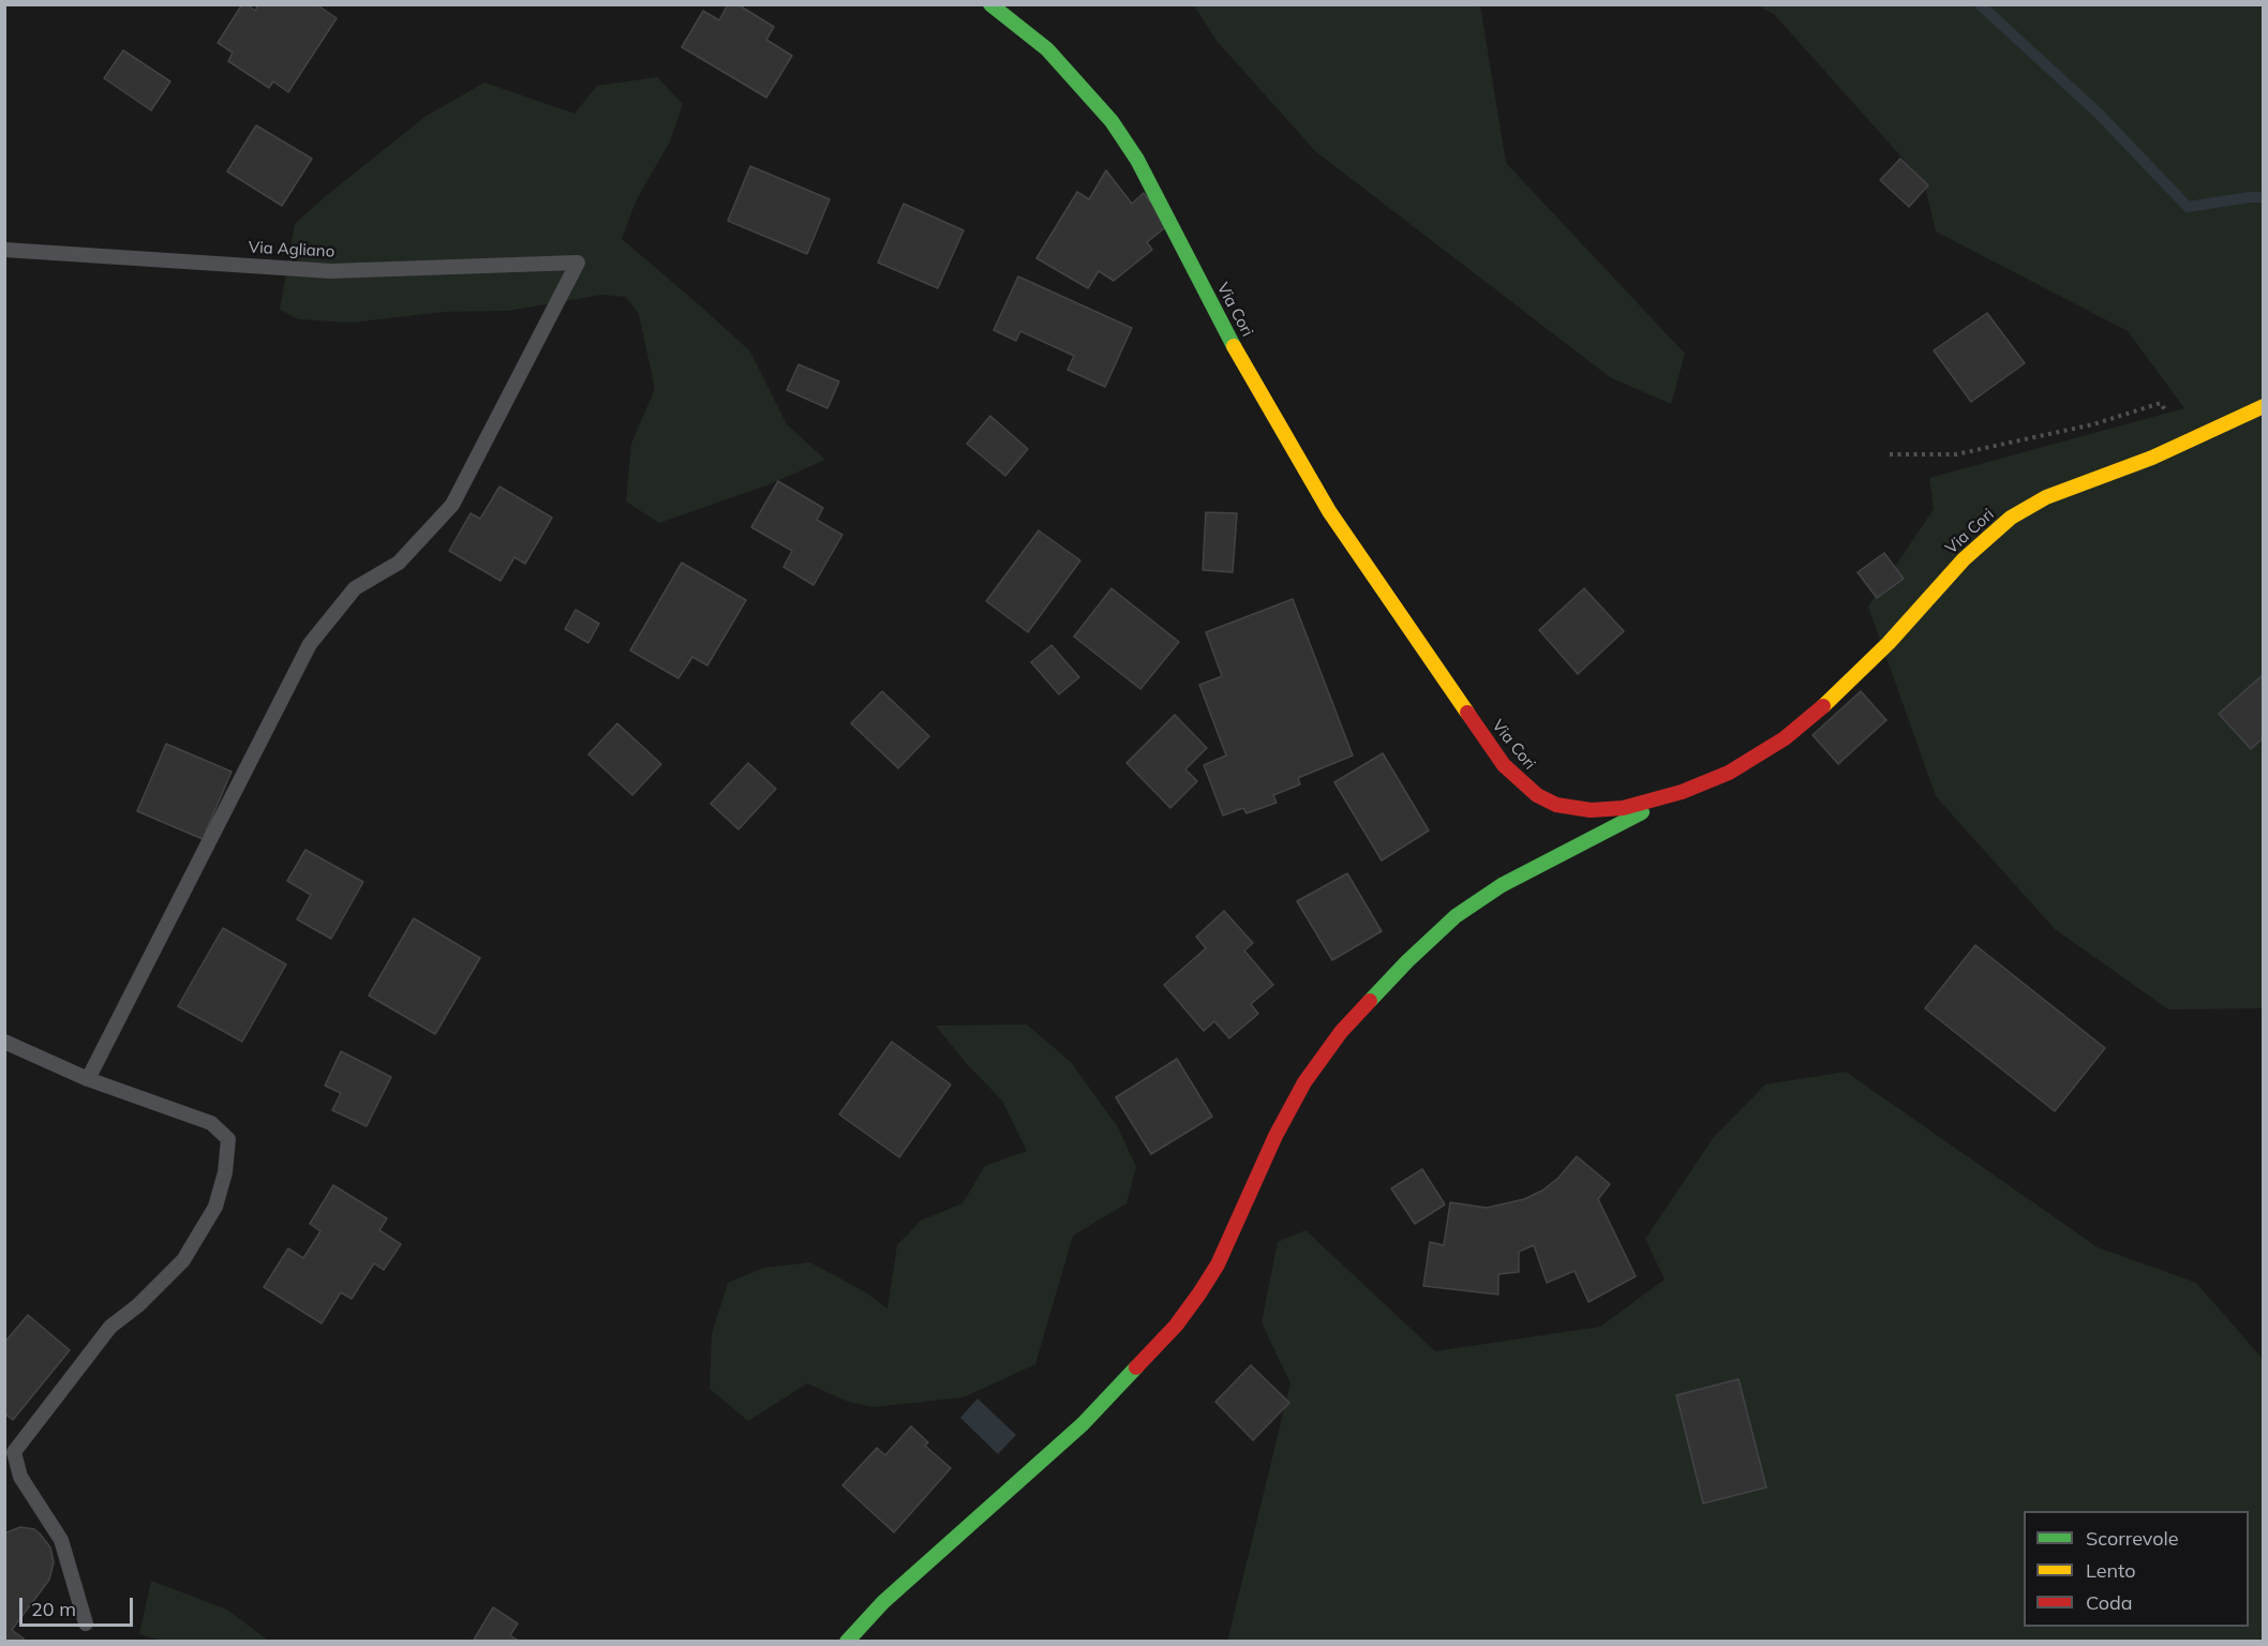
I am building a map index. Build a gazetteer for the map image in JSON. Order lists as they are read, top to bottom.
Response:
{
  "streets": {
    "street": ["Via Cori"],
    "lane": ["Via Agliano"]
  },
  "legend": ["Scorrevole", "Lento", "Coda"],
  "scale_bar": "20 m"
}
